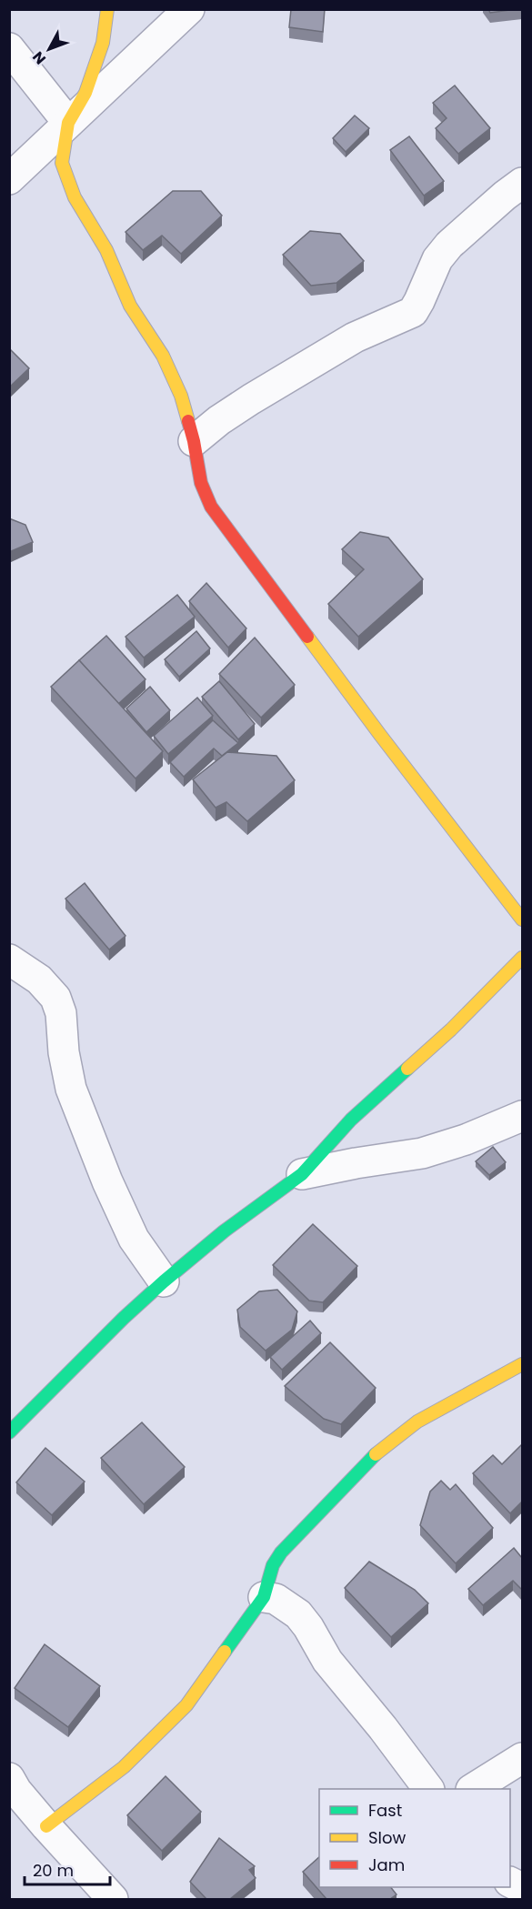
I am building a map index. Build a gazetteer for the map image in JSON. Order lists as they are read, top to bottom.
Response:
{
  "legend": ["Fast", "Slow", "Jam"],
  "scale_bar": "20 m",
  "north": "bottom left"
}
